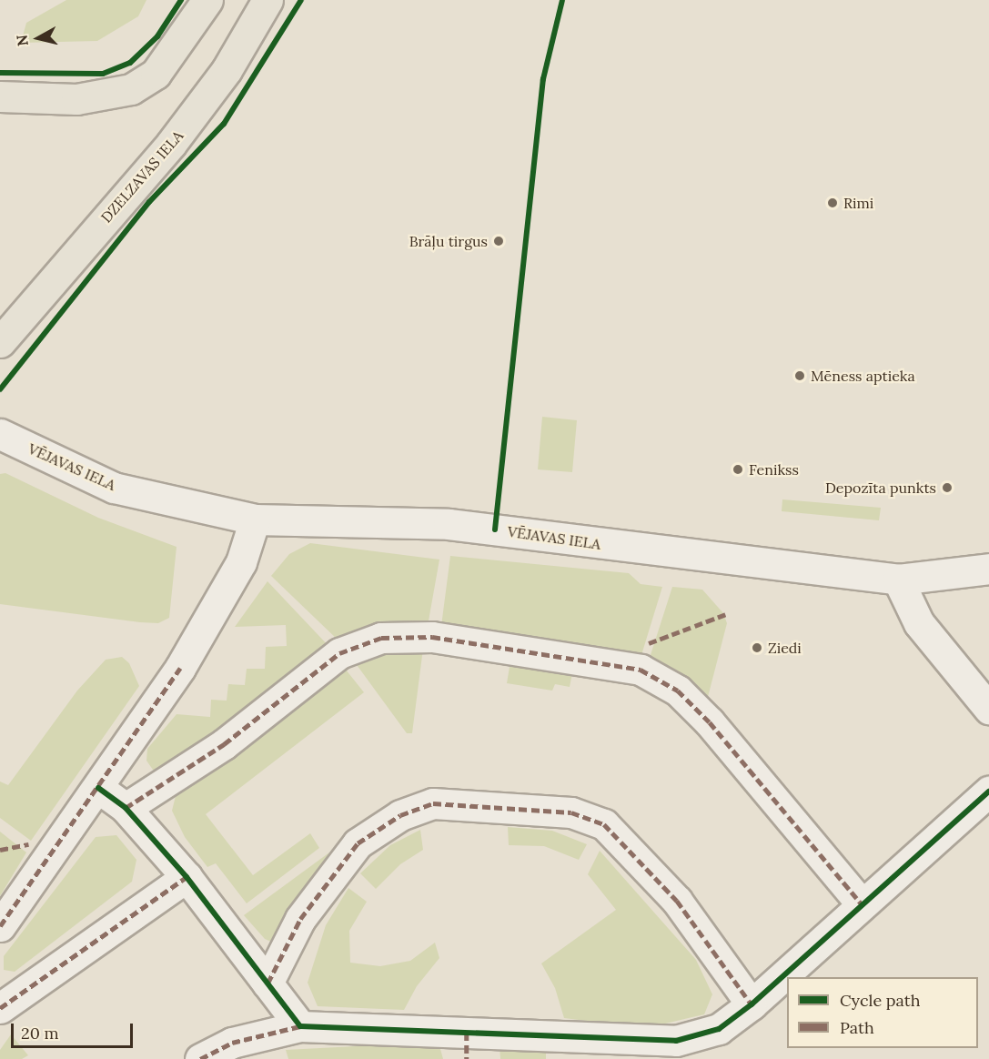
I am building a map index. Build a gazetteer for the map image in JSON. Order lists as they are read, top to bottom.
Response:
{
  "streets": {
    "main road": ["DZELZAVAS IELA"],
    "street": ["VĒJAVAS IELA"]
  },
  "places": [
    "Rimi",
    "Brāļu tirgus",
    "Mēness aptieka",
    "Fenikss",
    "Depozīta punkts",
    "Ziedi"
  ],
  "legend": ["Cycle path", "Path"],
  "scale_bar": "20 m",
  "north": "left"
}
